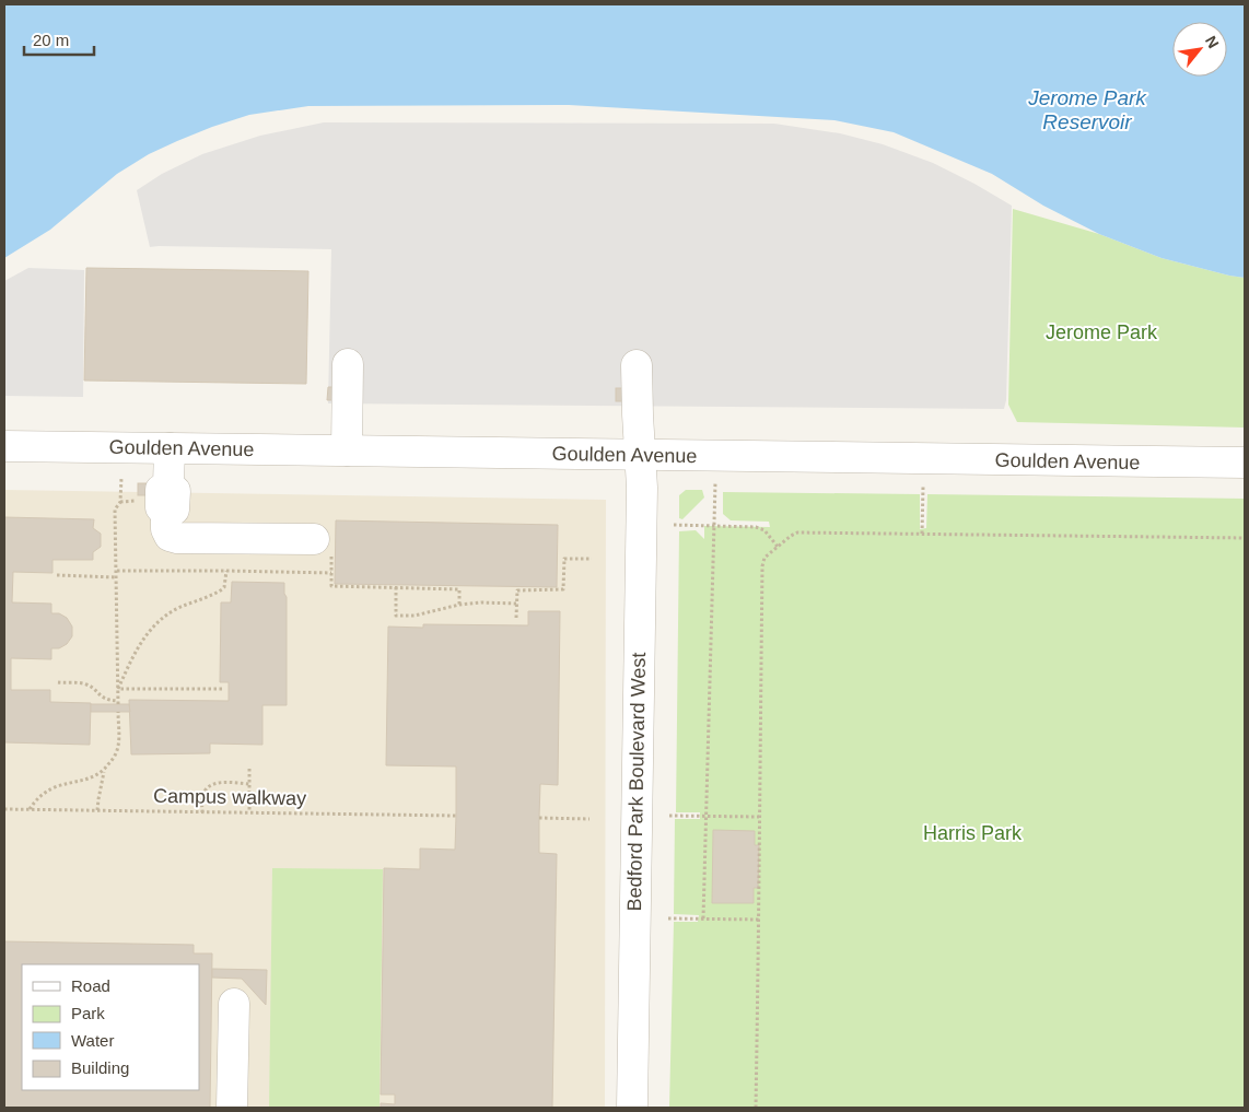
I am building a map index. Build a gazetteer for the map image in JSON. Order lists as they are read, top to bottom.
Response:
{
  "streets": {
    "street": ["Goulden Avenue", "Bedford Park Boulevard West"],
    "path": ["Campus walkway"]
  },
  "crossings": [
    ["Goulden Avenue", "Bedford Park Boulevard West"]
  ],
  "water": ["Jerome Park Reservoir"],
  "parks": ["Jerome Park", "Harris Park"],
  "legend": [
    "Road",
    "Park",
    "Water",
    "Building"
  ],
  "scale_bar": "20 m",
  "north": "top right"
}
